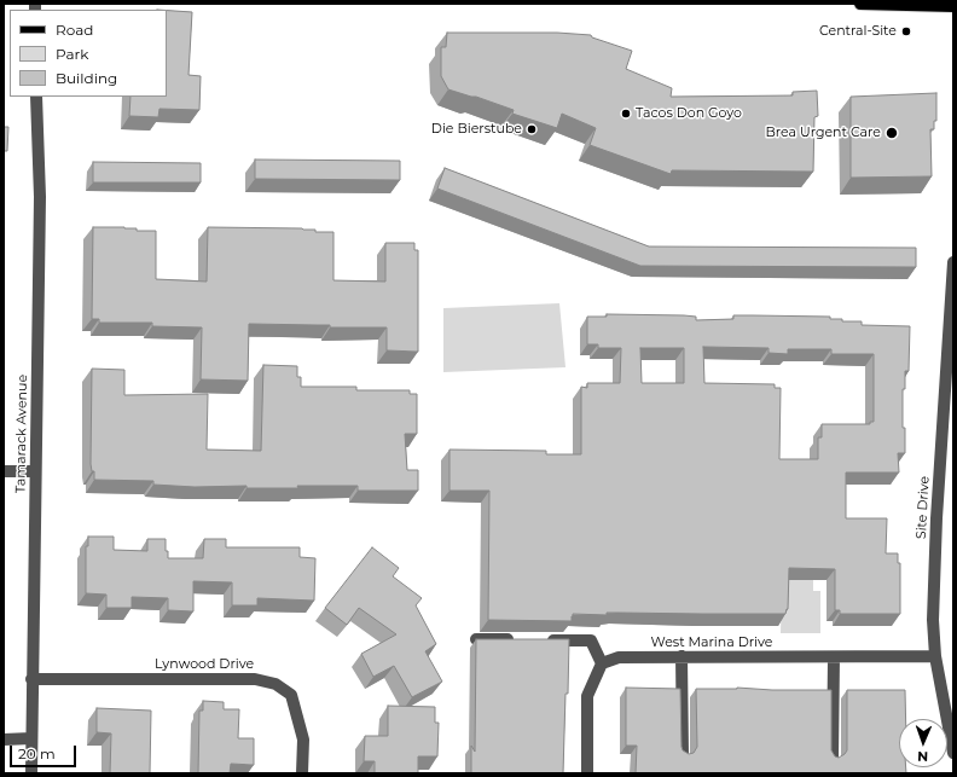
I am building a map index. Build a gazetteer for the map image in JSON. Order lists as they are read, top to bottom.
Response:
{
  "streets": {
    "street": [
      "Tamarack Avenue",
      "Site Drive",
      "West Marina Drive",
      "Lynwood Drive"
    ]
  },
  "crossings": [
    ["Tamarack Avenue", "Lynwood Drive"],
    ["Site Drive", "West Marina Drive"]
  ],
  "places": [
    "Central-Site",
    "Tacos Don Goyo",
    "Die Bierstube",
    "Brea Urgent Care"
  ],
  "legend": ["Road", "Park", "Building"],
  "scale_bar": "20 m",
  "north": "bottom"
}
